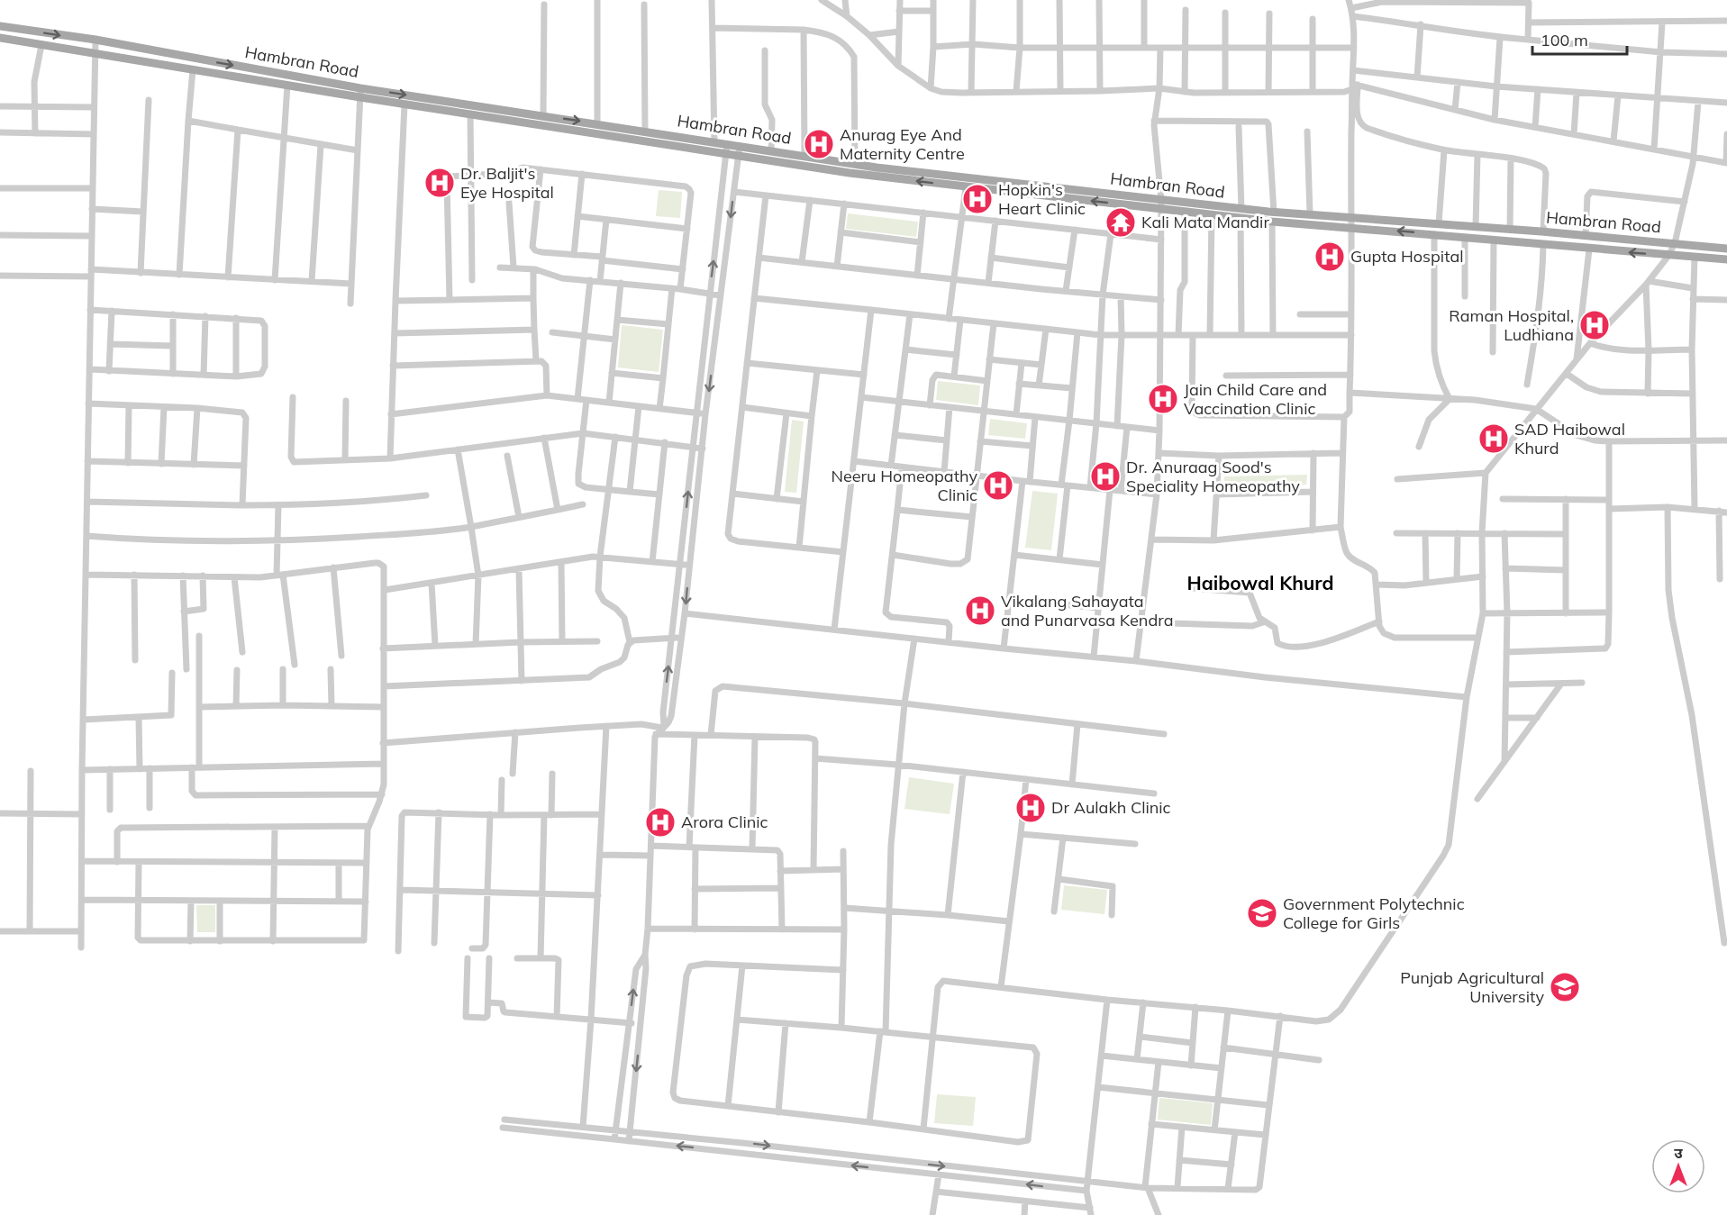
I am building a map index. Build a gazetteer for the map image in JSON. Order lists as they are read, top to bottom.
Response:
{
  "streets": {
    "main road": ["Hambran Road"]
  },
  "districts": ["Haibowal Khurd"],
  "places": {
    "hospital": [
      "Anurag Eye And Maternity Centre",
      "Dr. Baljit's Eye Hospital",
      "Hopkin's Heart Clinic",
      "Gupta Hospital",
      "Raman Hospital, Ludhiana",
      "Jain Child Care and Vaccination Clinic",
      "SAD Haibowal Khurd",
      "Dr. Anuraag Sood's Speciality Homeopathy",
      "Neeru Homeopathy Clinic",
      "Vikalang Sahayata and Punarvasa Kendra",
      "Dr Aulakh Clinic",
      "Arora Clinic"
    ],
    "temple": ["Kali Mata Mandir"],
    "school or university": ["Government Polytechnic College for Girls", "Punjab Agricultural University"]
  },
  "scale_bar": "100 m",
  "north": "top"
}
